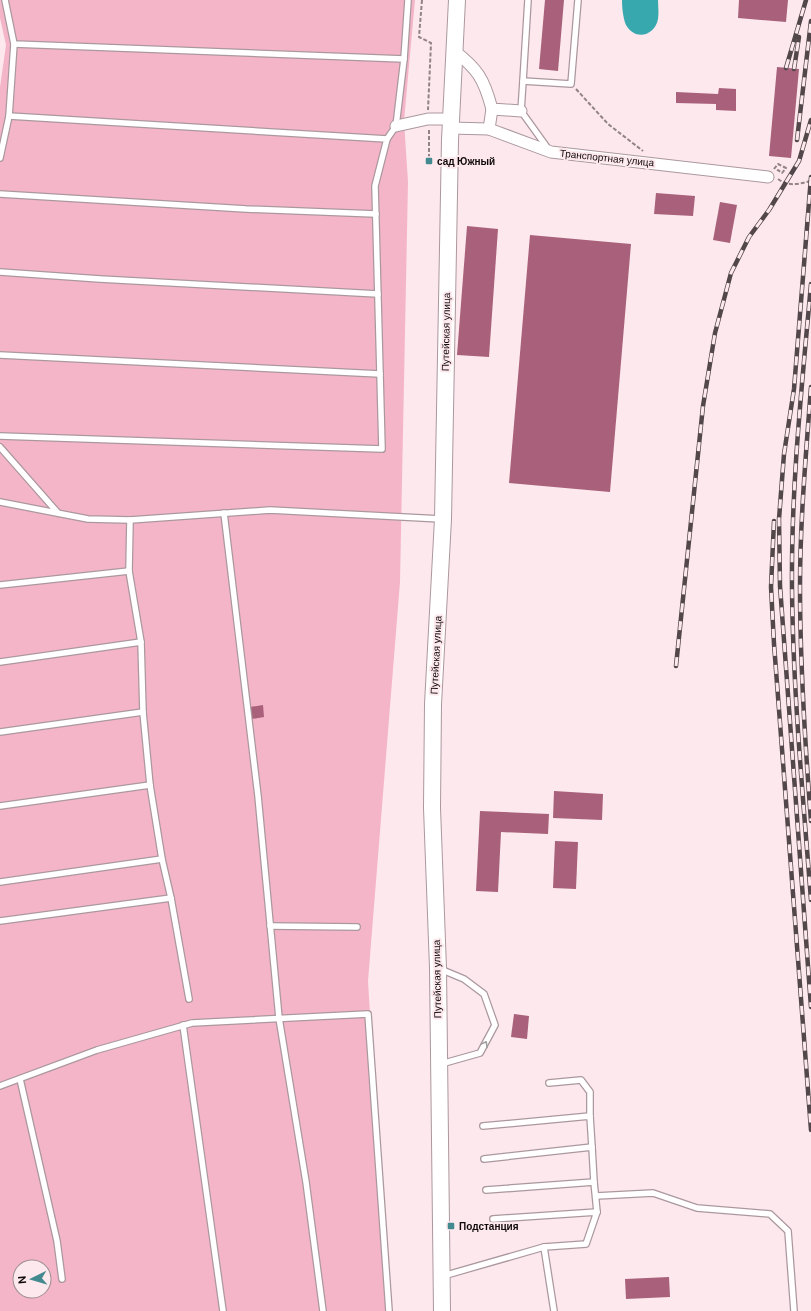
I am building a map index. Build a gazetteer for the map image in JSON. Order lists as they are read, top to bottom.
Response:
{
  "streets": {
    "main road": ["Путейская улица"],
    "street": ["Транспортная улица"]
  },
  "crossings": [
    ["Транспортная улица", "Путейская улица"]
  ],
  "places": {
    "transit": ["сад Южный", "Подстанция"]
  },
  "north": "left"
}
